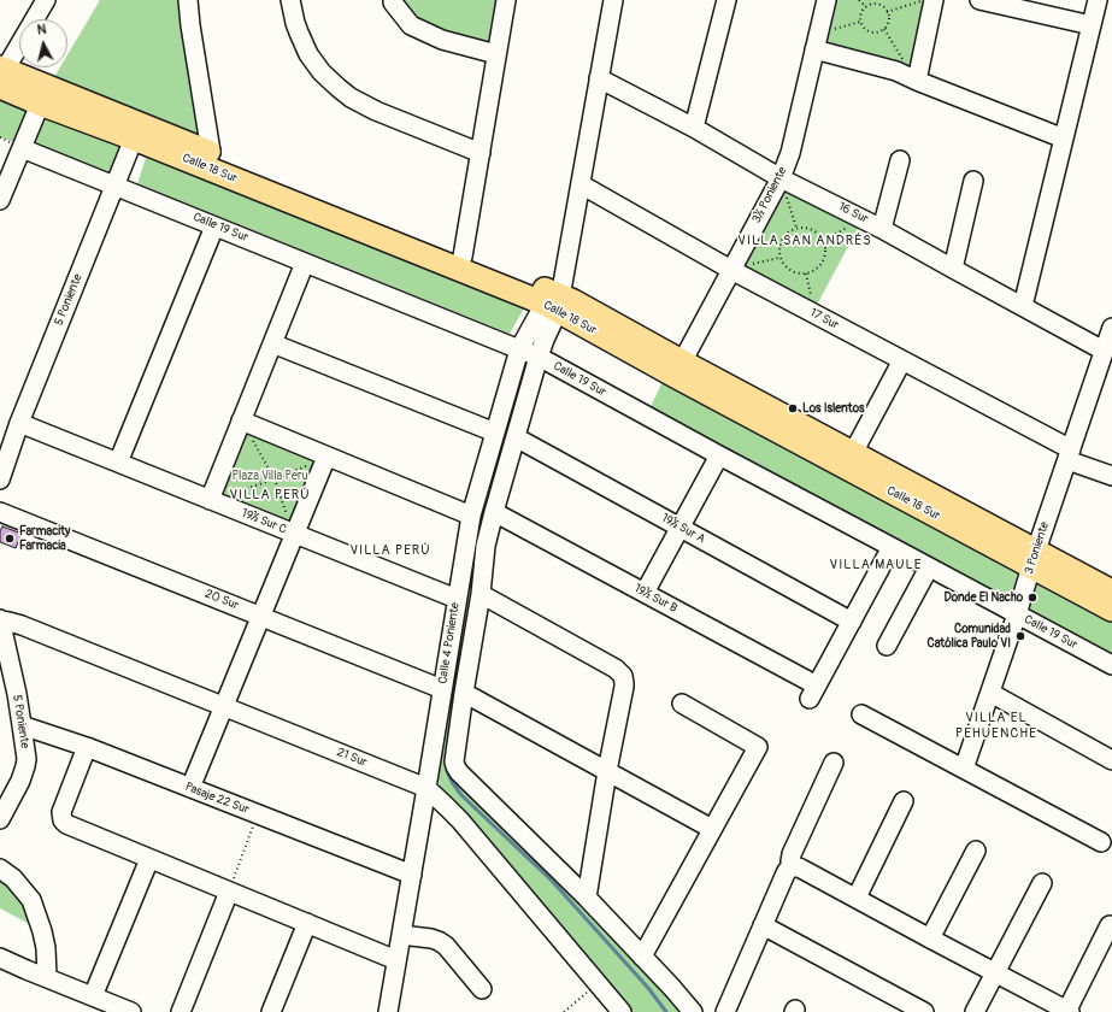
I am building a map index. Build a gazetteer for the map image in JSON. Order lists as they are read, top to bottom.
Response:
{
  "streets": {
    "main road": ["Calle 18 Sur"],
    "street": [
      "3½ Poniente",
      "16 Sur",
      "Calle 19 Sur",
      "5 Poniente",
      "17 Sur",
      "19½ Sur C",
      "19½ Sur A",
      "3 Poniente",
      "19½ Sur B",
      "20 Sur",
      "Calle 4 Poniente",
      "21 Sur",
      "Pasaje 22 Sur"
    ]
  },
  "crossings": [
    ["Calle 18 Sur", "3½ Poniente"],
    ["Calle 18 Sur", "5 Poniente"],
    ["Calle 18 Sur", "3 Poniente"],
    ["Calle 18 Sur", "Calle 4 Poniente"],
    ["3½ Poniente", "16 Sur"],
    ["3½ Poniente", "17 Sur"],
    ["16 Sur", "3 Poniente"],
    ["16 Sur", "Calle 4 Poniente"],
    ["Calle 19 Sur", "5 Poniente"],
    ["Calle 19 Sur", "3 Poniente"],
    ["Calle 19 Sur", "Calle 4 Poniente"],
    ["5 Poniente", "19½ Sur C"],
    ["5 Poniente", "21 Sur"],
    ["5 Poniente", "Pasaje 22 Sur"],
    ["17 Sur", "3 Poniente"],
    ["17 Sur", "Calle 4 Poniente"],
    ["19½ Sur C", "Calle 4 Poniente"],
    ["19½ Sur A", "19½ Sur B"],
    ["19½ Sur A", "Calle 4 Poniente"],
    ["19½ Sur B", "Calle 4 Poniente"],
    ["20 Sur", "Calle 4 Poniente"],
    ["Calle 4 Poniente", "21 Sur"],
    ["Calle 4 Poniente", "Pasaje 22 Sur"]
  ],
  "districts": [
    "VILLA SAN ANDRÉS",
    "VILLA PERÚ",
    "VILLA PERÚ",
    "VILLA MAULE",
    "VILLA EL PEHUENCHE"
  ],
  "parks": ["Plaza Villa Peru"],
  "places": [
    "Los Islentos",
    "Farmacity Farmacia",
    "Donde El Nacho",
    "Comunidad Católica Paulo VI"
  ],
  "north": "top"
}
